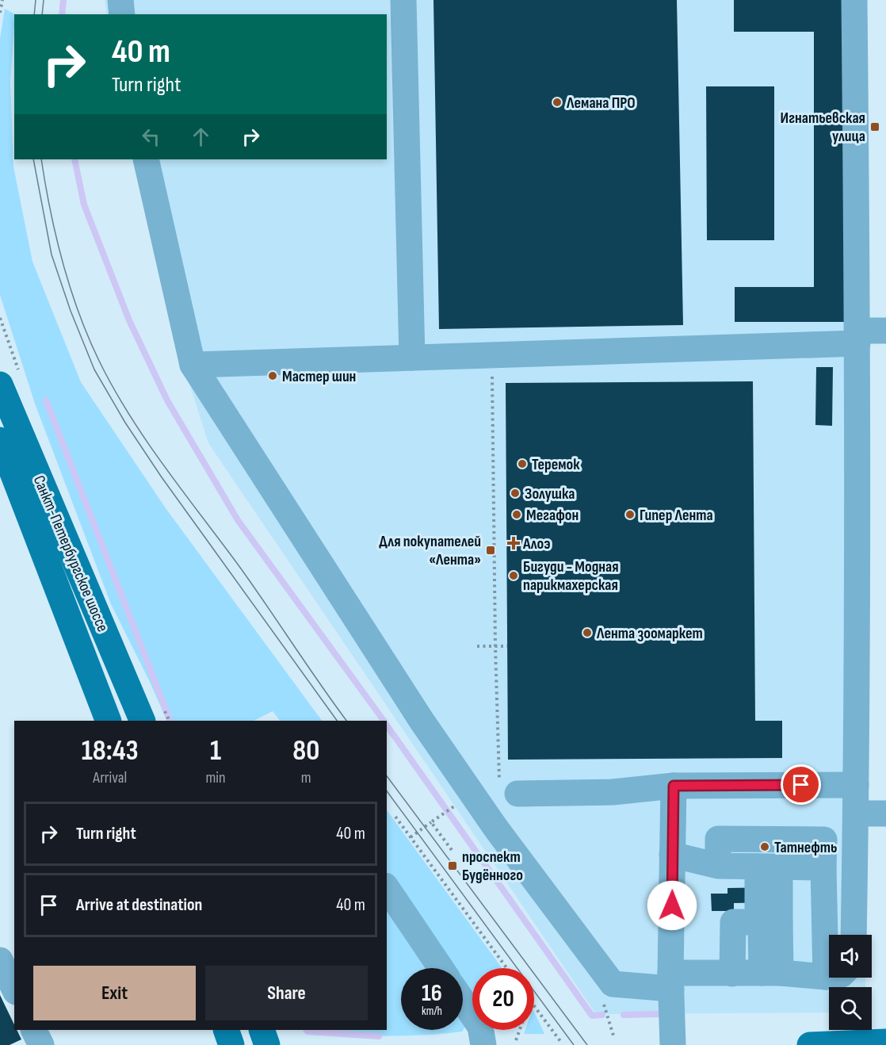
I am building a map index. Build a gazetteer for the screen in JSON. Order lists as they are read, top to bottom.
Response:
{
  "streets": {
    "main road": ["Санкт-Петербургское шоссе"]
  },
  "places": {
    "other": [
      "Лемана ПРО",
      "Мастер шин",
      "Теремок",
      "Золушка",
      "Мегафон",
      "Гипер Лента",
      "Бигуди - Модная парикмахерская",
      "Лента зоомаркет",
      "Татнефть"
    ],
    "transit": ["Игнатьевская улица", "Для покупателей «Лента»", "проспект Будённого"],
    "health": ["Алоэ"]
  },
  "page": {
    "turn": ["40 m", "Turn right"],
    "eta": [
      "18:43",
      "Arrival",
      "1",
      "min",
      "80",
      "m"
    ],
    "list": [
      {
        "name": "Turn right",
        "value": "40 m"
      },
      {
        "name": "Arrive at destination",
        "value": "40 m"
      }
    ],
    "buttons": ["Exit", "Share"],
    "speed": "16 km/h",
    "limit": "20"
  }
}
